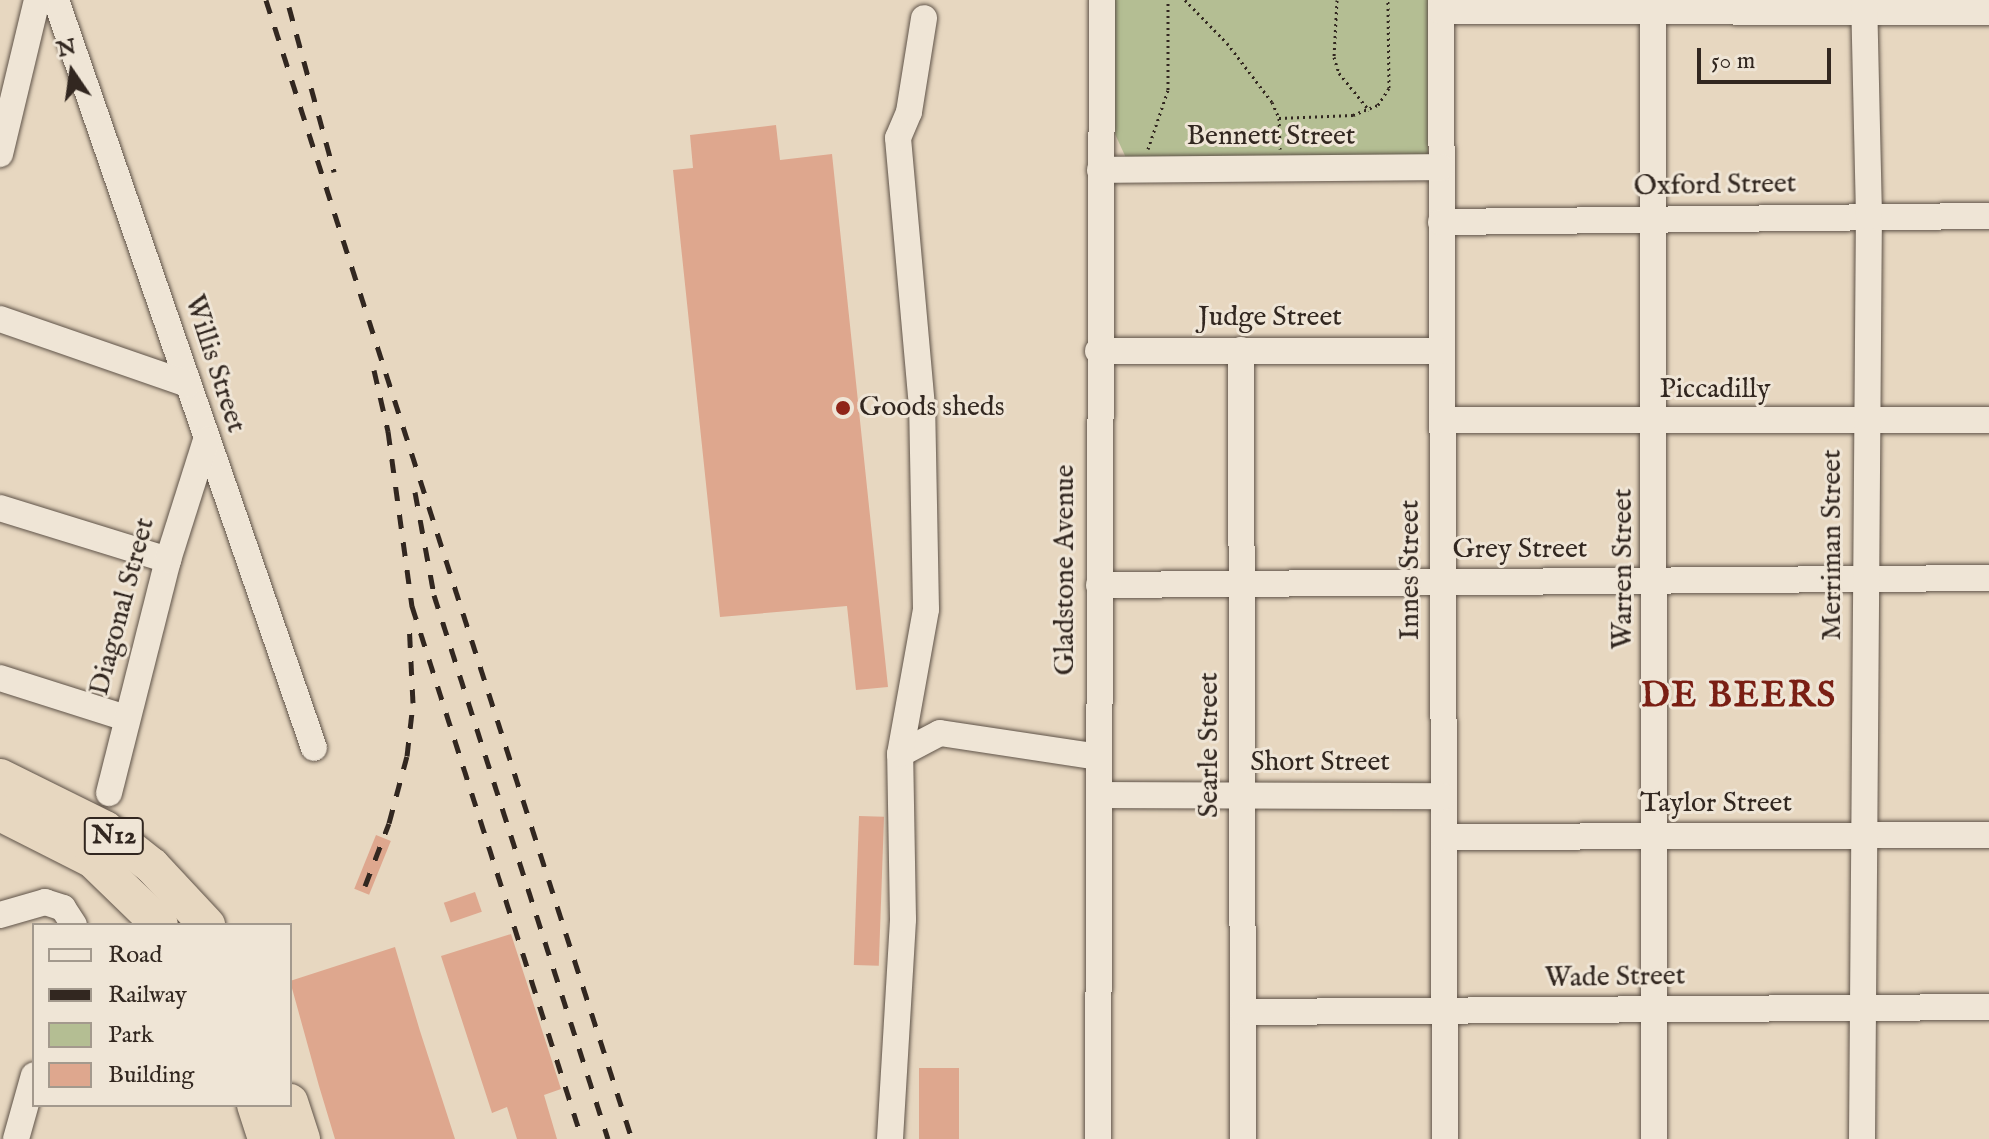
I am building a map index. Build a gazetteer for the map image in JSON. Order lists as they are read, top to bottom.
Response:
{
  "streets": {
    "highway": ["N12"],
    "street": [
      "Bennett Street",
      "Oxford Street",
      "Judge Street",
      "Willis Street",
      "Piccadilly",
      "Merriman Street",
      "Grey Street",
      "Warren Street",
      "Gladstone Avenue",
      "Innes Street",
      "Diagonal Street",
      "Searle Street",
      "Short Street",
      "Taylor Street",
      "Wade Street"
    ]
  },
  "crossings": [
    ["Bennett Street", "Gladstone Avenue"],
    ["Bennett Street", "Innes Street"],
    ["Oxford Street", "Merriman Street"],
    ["Oxford Street", "Warren Street"],
    ["Oxford Street", "Innes Street"],
    ["Judge Street", "Gladstone Avenue"],
    ["Judge Street", "Innes Street"],
    ["Judge Street", "Searle Street"],
    ["Willis Street", "Diagonal Street"],
    ["Piccadilly", "Merriman Street"],
    ["Piccadilly", "Warren Street"],
    ["Piccadilly", "Innes Street"],
    ["Merriman Street", "Grey Street"],
    ["Merriman Street", "Taylor Street"],
    ["Merriman Street", "Wade Street"],
    ["Grey Street", "Warren Street"],
    ["Grey Street", "Gladstone Avenue"],
    ["Grey Street", "Innes Street"],
    ["Grey Street", "Searle Street"],
    ["Warren Street", "Taylor Street"],
    ["Warren Street", "Wade Street"],
    ["Gladstone Avenue", "Short Street"],
    ["Innes Street", "Short Street"],
    ["Innes Street", "Taylor Street"],
    ["Innes Street", "Wade Street"],
    ["Searle Street", "Short Street"],
    ["Searle Street", "Wade Street"]
  ],
  "districts": ["DE BEERS"],
  "places": ["Goods sheds"],
  "legend": [
    "Road",
    "Railway",
    "Park",
    "Building"
  ],
  "scale_bar": "50 m",
  "north": "top"
}
